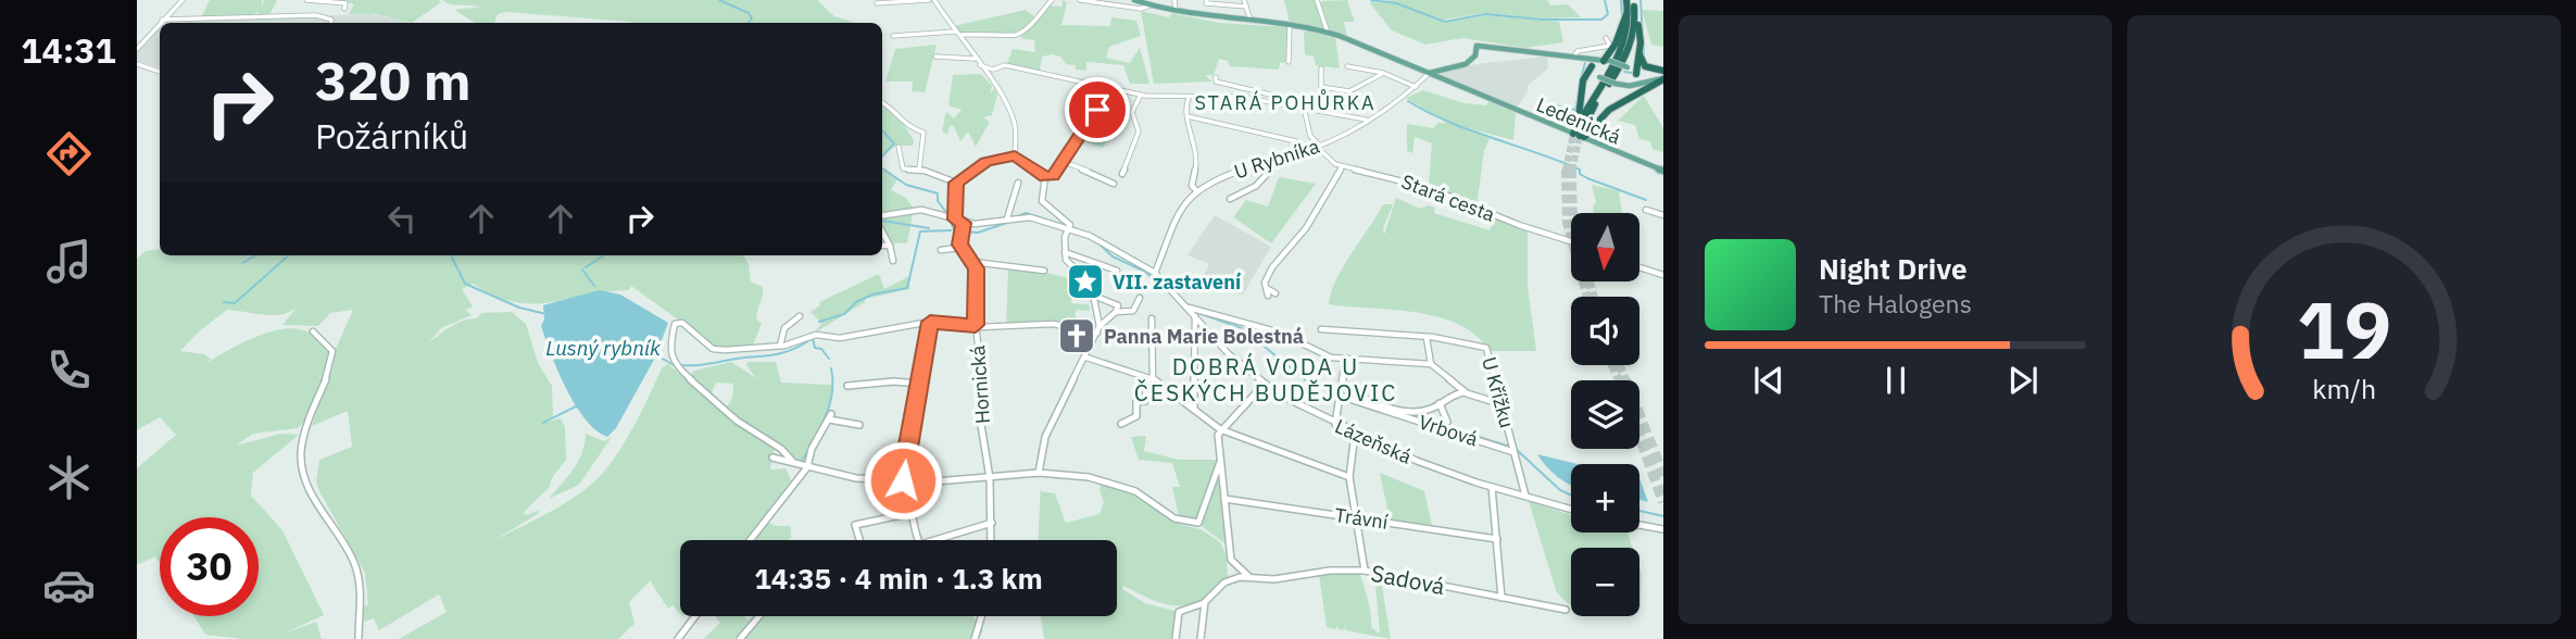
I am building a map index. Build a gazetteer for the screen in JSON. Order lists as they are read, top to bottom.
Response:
{
  "streets": {
    "main road": ["Ledenická"],
    "street": [
      "U Rybníka",
      "Stará cesta",
      "Hornická",
      "U Křížku",
      "Vrbová",
      "Lázeňská",
      "Trávní",
      "Sadová"
    ]
  },
  "crossings": [
    ["Ledenická", "U Rybníka"],
    ["U Rybníka", "Stará cesta"],
    ["U Rybníka", "Lázeňská"],
    ["U Křížku", "Vrbová"],
    ["U Křížku", "Lázeňská"],
    ["Vrbová", "Lázeňská"]
  ],
  "districts": ["STARÁ POHŮRKA", "DOBRÁ VODA U ČESKÝCH BUDĚJOVIC"],
  "water": ["Lusný rybník"],
  "places": {
    "place": ["VII. zastavení"],
    "church": ["Panna Marie Bolestná"]
  },
  "north": "bottom",
  "page": {
    "tabs": "14:31",
    "turn": ["320 m", "Požárníků"],
    "map_buttons": ["+", "−"],
    "song": ["Night Drive", "The Halogens"],
    "limit": "30",
    "trip": "14:35 · 4 min · 1.3 km",
    "gauge": ["19", "km/h"]
  }
}
